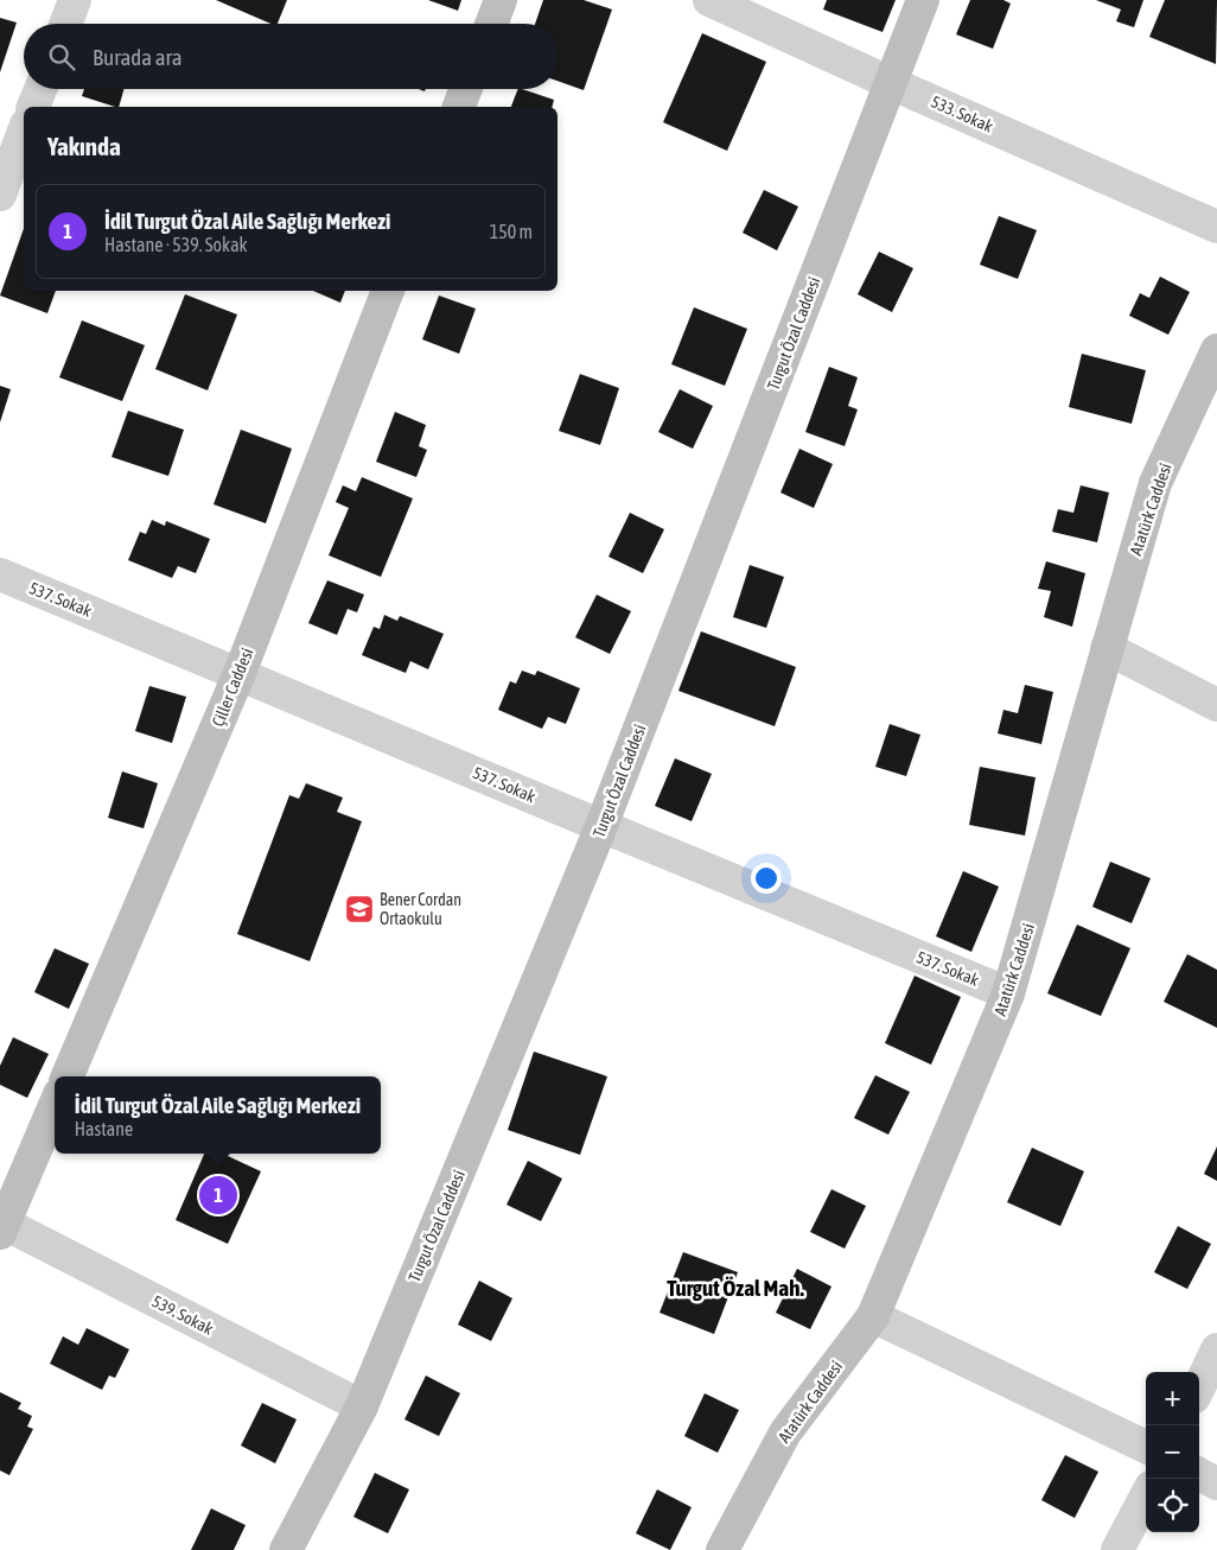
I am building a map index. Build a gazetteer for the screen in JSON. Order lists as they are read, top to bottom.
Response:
{
  "streets": {
    "street": [
      "533. Sokak",
      "Turgut Özal Caddesi",
      "Atatürk Caddesi",
      "537. Sokak",
      "Çiller Caddesi",
      "539. Sokak"
    ]
  },
  "crossings": [
    ["533. Sokak", "Turgut Özal Caddesi"],
    ["Turgut Özal Caddesi", "537. Sokak"],
    ["Turgut Özal Caddesi", "539. Sokak"],
    ["Atatürk Caddesi", "537. Sokak"],
    ["537. Sokak", "Çiller Caddesi"]
  ],
  "districts": ["Turgut Özal Mah."],
  "places": {
    "school or university": ["Bener Cordan Ortaokulu"]
  },
  "page": {
    "search": "Burada ara",
    "heading": "Yakında",
    "list": [
      {
        "mark": "1",
        "name": "İdil Turgut Özal Aile Sağlığı Merkezi",
        "note": "Hastane · 539. Sokak",
        "value": "150 m"
      }
    ],
    "popup": ["İdil Turgut Özal Aile Sağlığı Merkezi", "Hastane"],
    "pins": "1",
    "map_buttons": ["+", "−"]
  }
}
